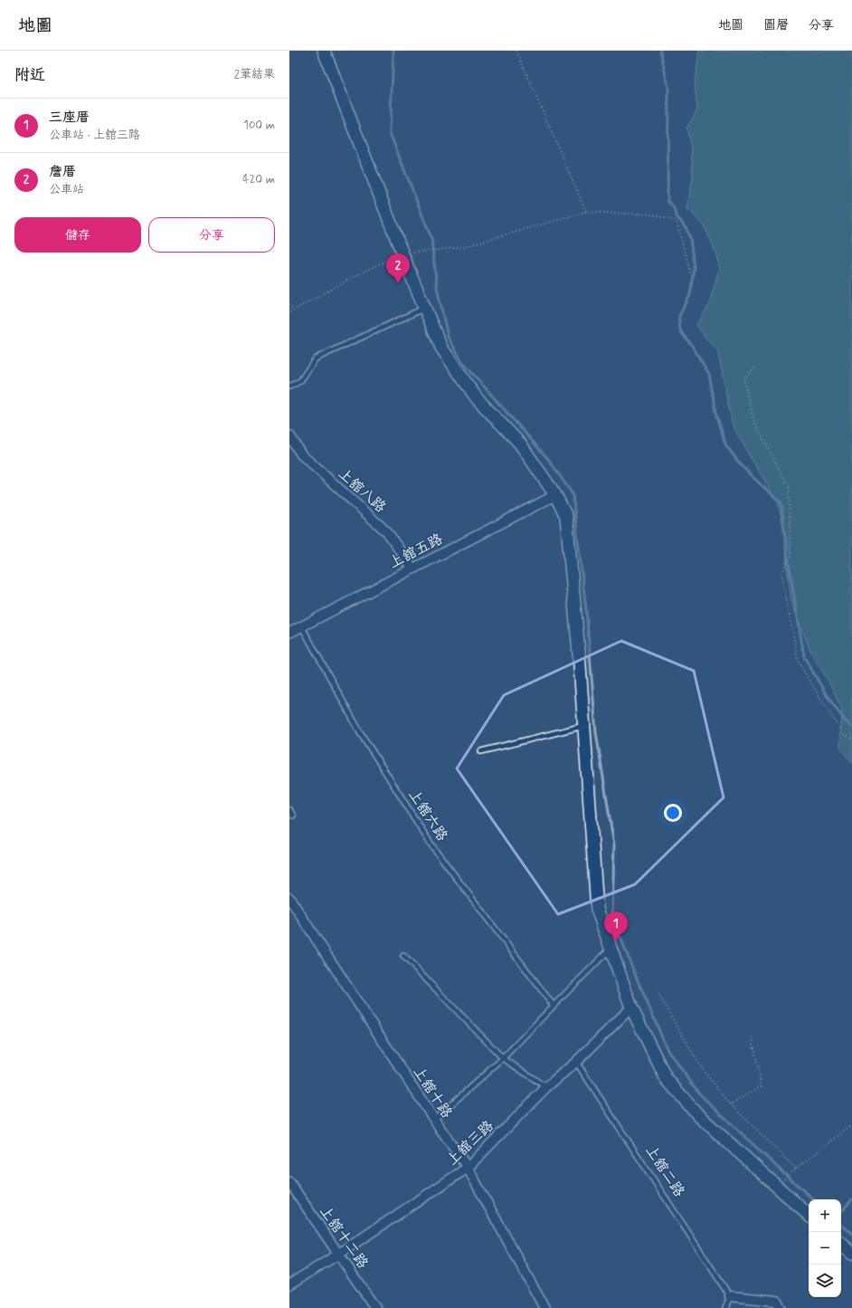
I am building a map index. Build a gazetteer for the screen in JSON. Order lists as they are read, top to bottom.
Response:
{
  "streets": {
    "street": [
      "上舘八路",
      "上舘五路",
      "上舘十路",
      "上舘三路",
      "上舘十二路"
    ],
    "lane": ["上舘六路", "上舘二路"]
  },
  "crossings": [
    ["上舘八路", "上舘五路"],
    ["上舘五路", "上舘六路"],
    ["上舘十路", "上舘三路"],
    ["上舘三路", "上舘二路"],
    ["上舘三路", "上舘十二路"]
  ],
  "page": {
    "header": "地圖",
    "nav": ["地圖", "圖層", "分享"],
    "heading": ["附近", "2筆結果"],
    "list": [
      {
        "mark": "1",
        "name": "三座厝",
        "note": "公車站 · 上舘三路",
        "value": "100 m"
      },
      {
        "mark": "2",
        "name": "詹厝",
        "note": "公車站",
        "value": "420 m"
      }
    ],
    "buttons": ["儲存", "分享"],
    "pins": ["2", "1"],
    "map_buttons": ["+", "−"]
  }
}
